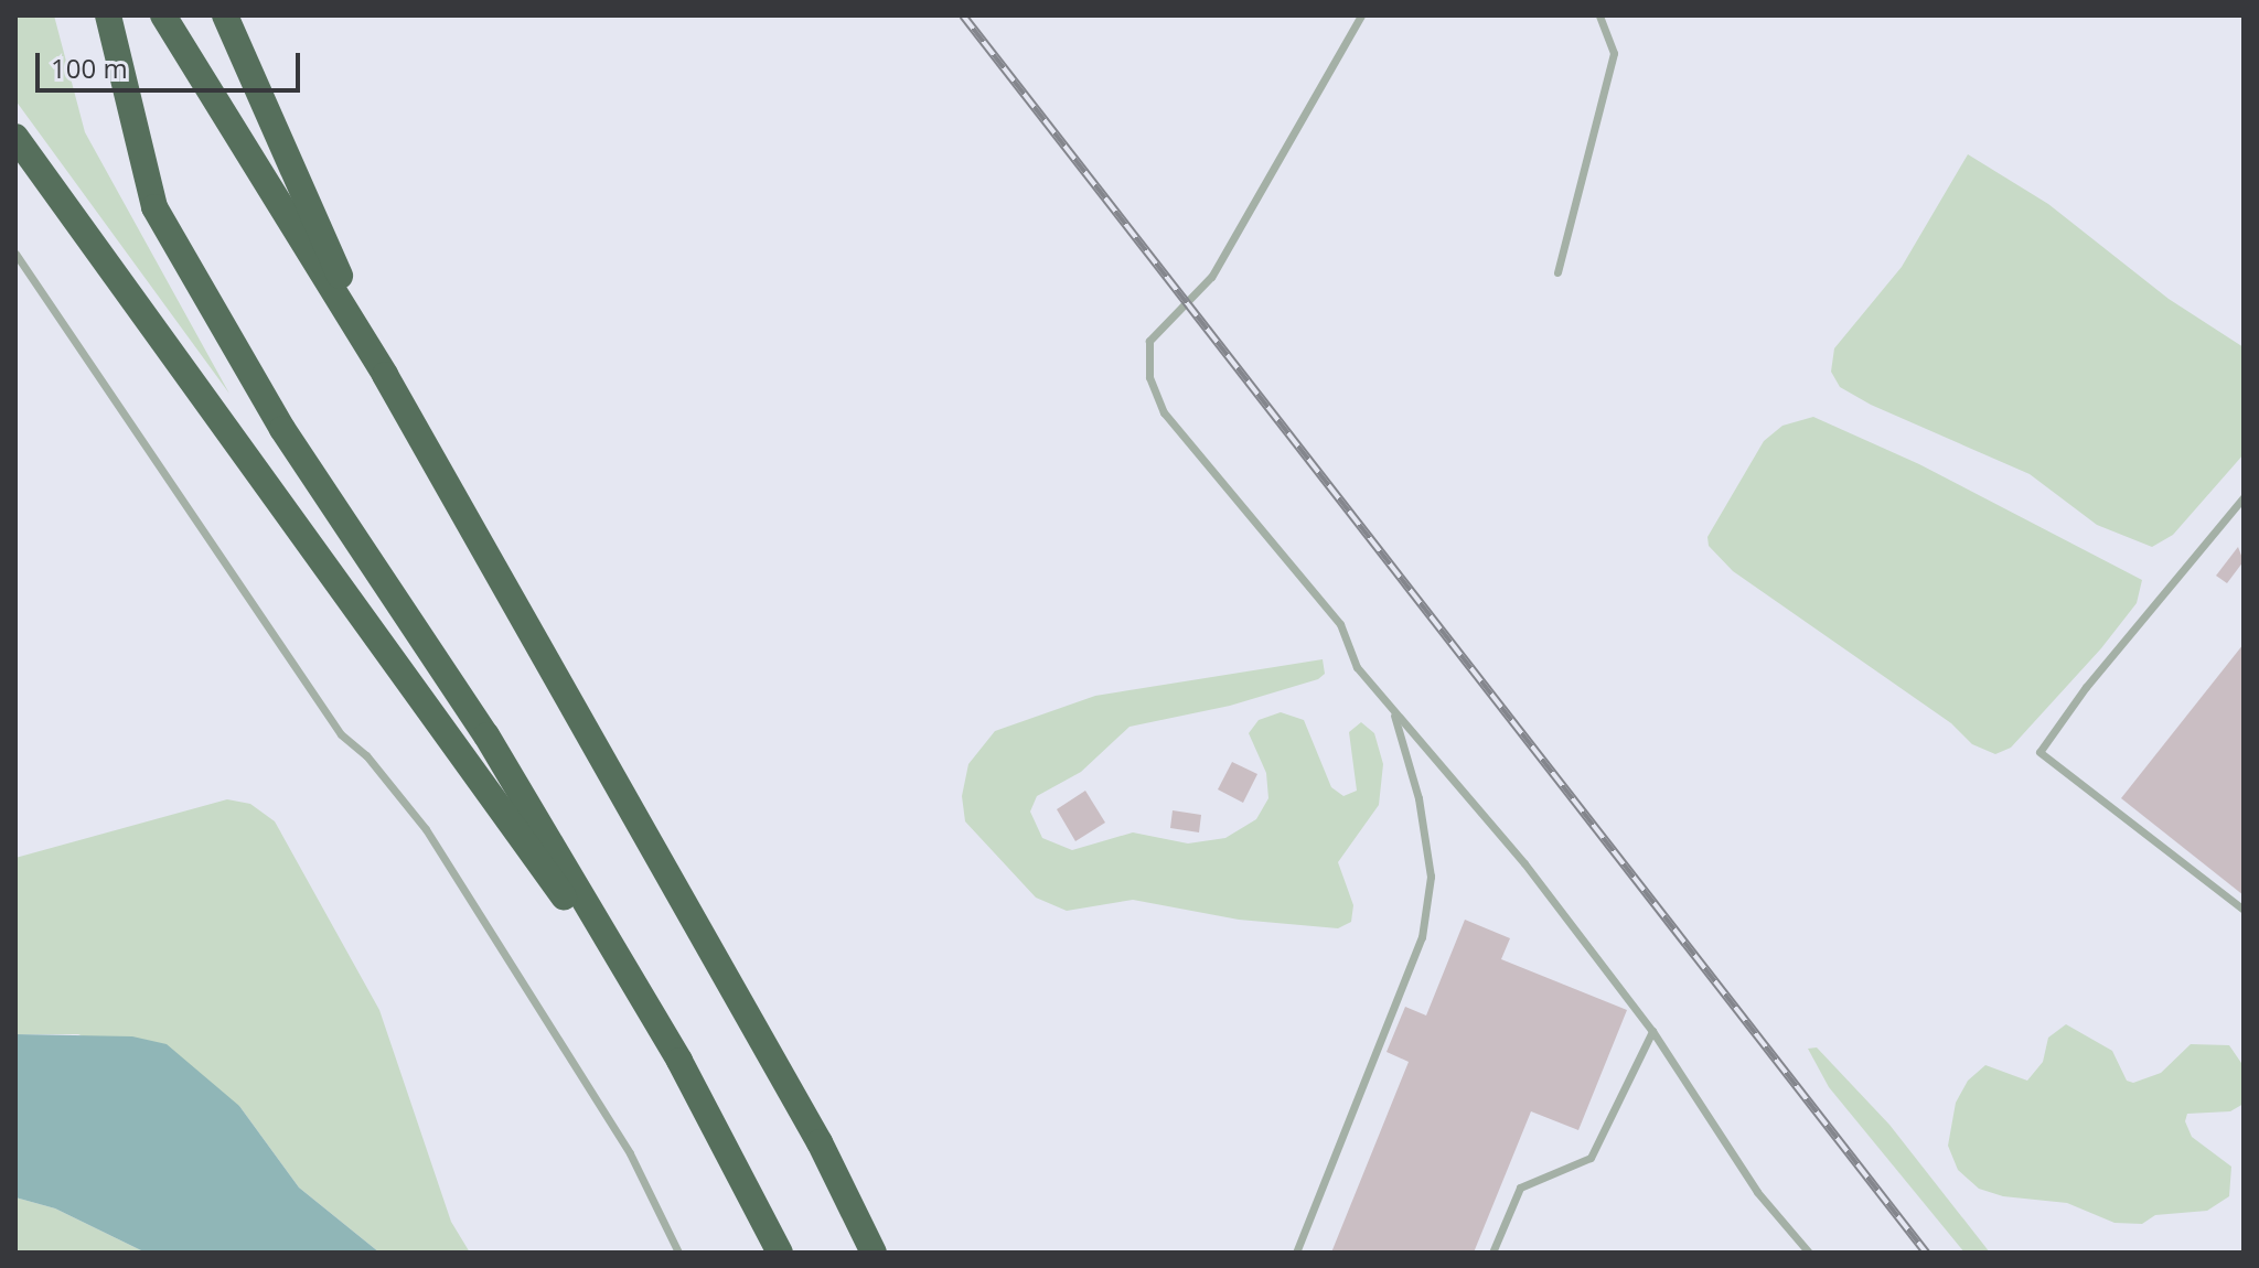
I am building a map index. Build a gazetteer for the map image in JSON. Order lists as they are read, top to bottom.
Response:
{
  "scale_bar": "100 m"
}
